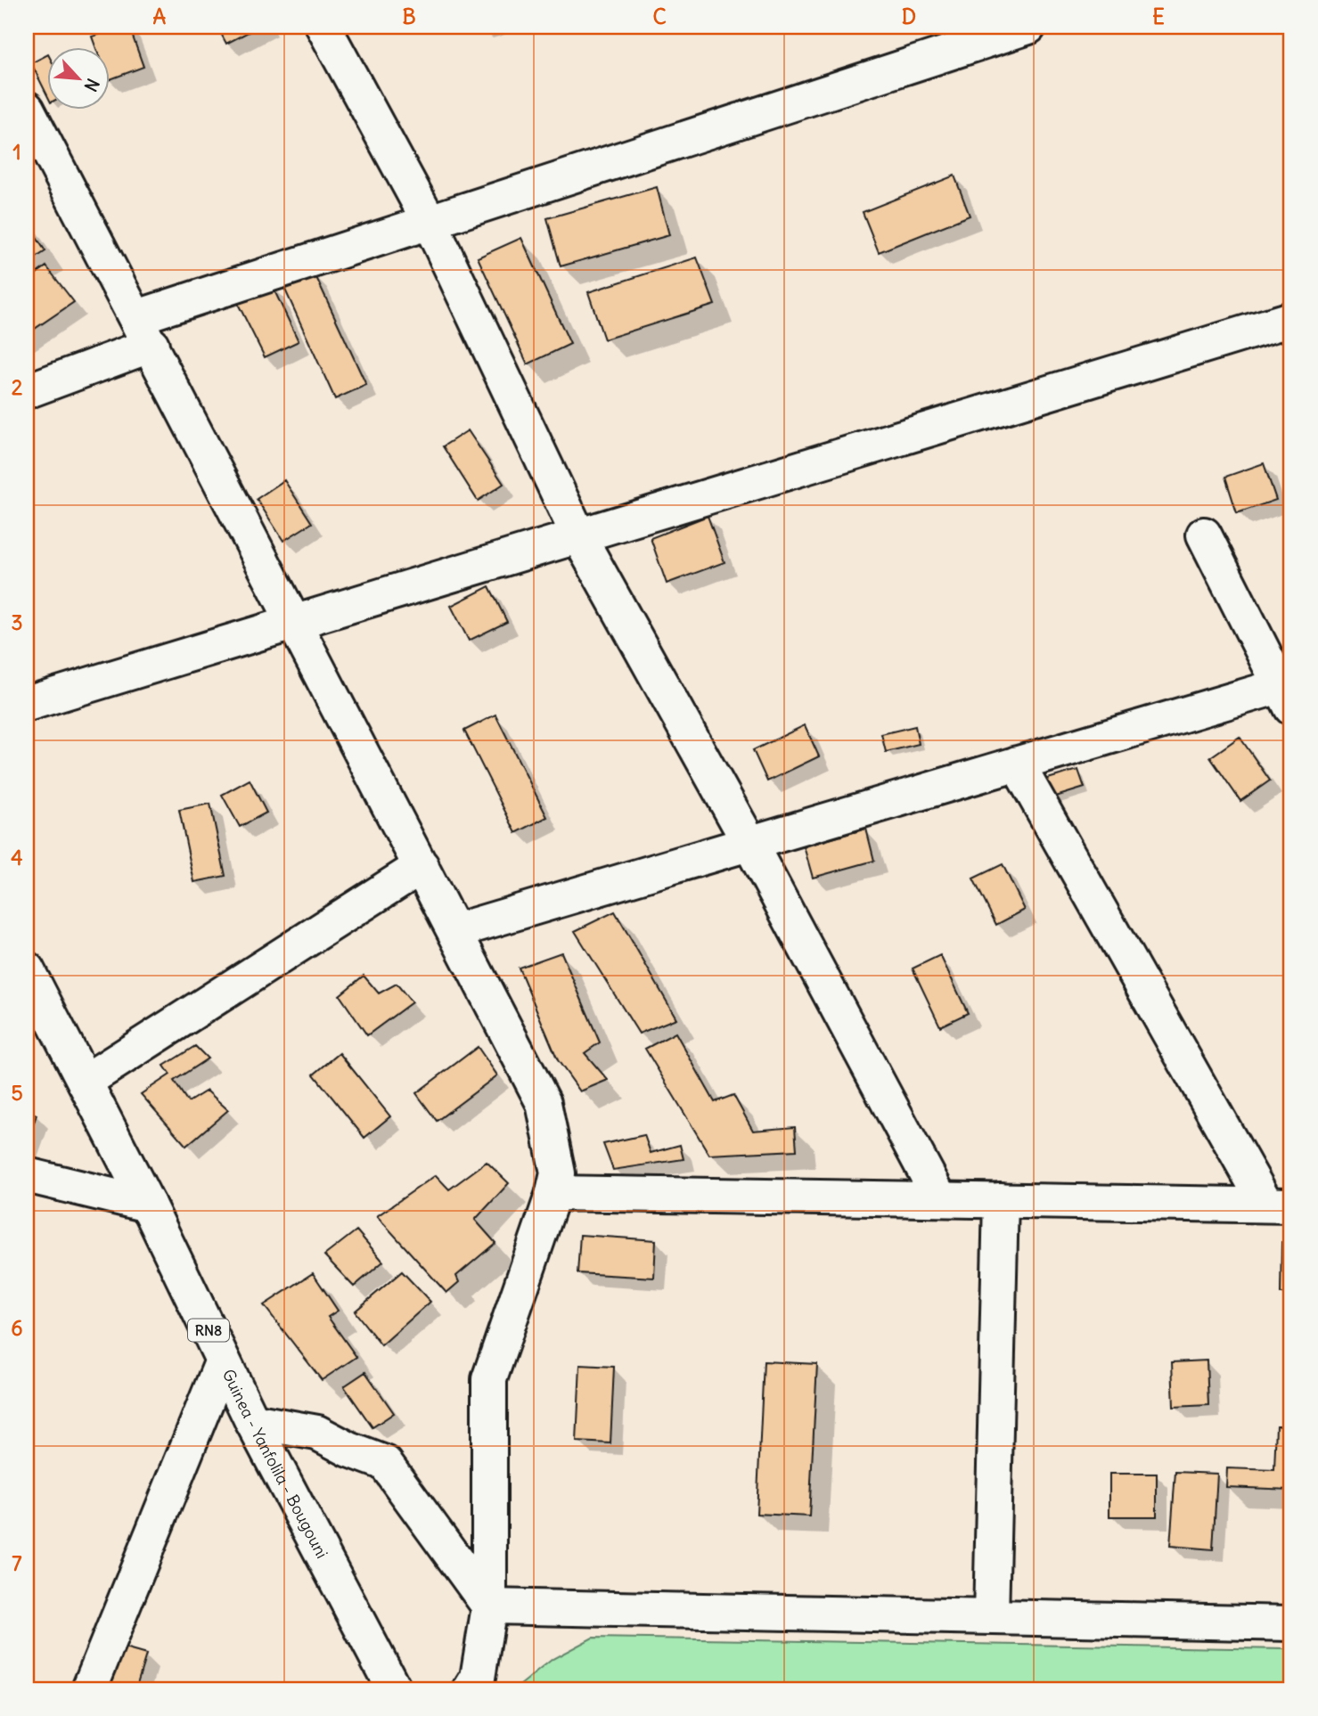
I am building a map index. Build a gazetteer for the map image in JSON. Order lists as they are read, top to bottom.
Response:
{
  "streets": {
    "street": ["RN8", "Guinea - Yanfolila - Bougouni"]
  },
  "north": "bottom right",
  "grid": {
    "columns": [
      "A",
      "B",
      "C",
      "D",
      "E"
    ],
    "rows": [
      "1",
      "2",
      "3",
      "4",
      "5",
      "6",
      "7"
    ]
  }
}
